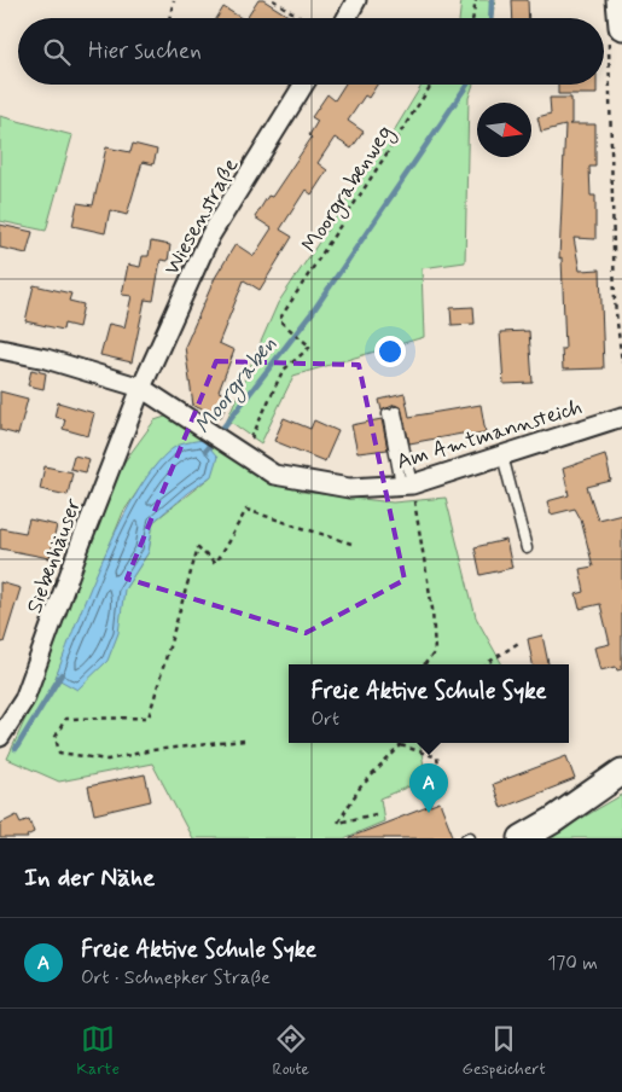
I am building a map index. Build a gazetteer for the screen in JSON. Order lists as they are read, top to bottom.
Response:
{
  "streets": {
    "street": ["Wiesenstraße", "Am Amtmannsteich", "Siebenhäuser"],
    "path": ["Moorgrabenweg"]
  },
  "crossings": [
    ["Moorgrabenweg", "Am Amtmannsteich"],
    ["Wiesenstraße", "Am Amtmannsteich"],
    ["Wiesenstraße", "Siebenhäuser"],
    ["Am Amtmannsteich", "Siebenhäuser"]
  ],
  "water": ["Moorgraben"],
  "north": "right",
  "page": {
    "search": "Hier suchen",
    "popup": ["Freie Aktive Schule Syke", "Ort"],
    "pins": "A",
    "heading": "In der Nähe",
    "list": [
      {
        "mark": "A",
        "name": "Freie Aktive Schule Syke",
        "note": "Ort · Schnepker Straße",
        "value": "170 m"
      }
    ],
    "nav": ["Karte", "Route", "Gespeichert"]
  }
}
